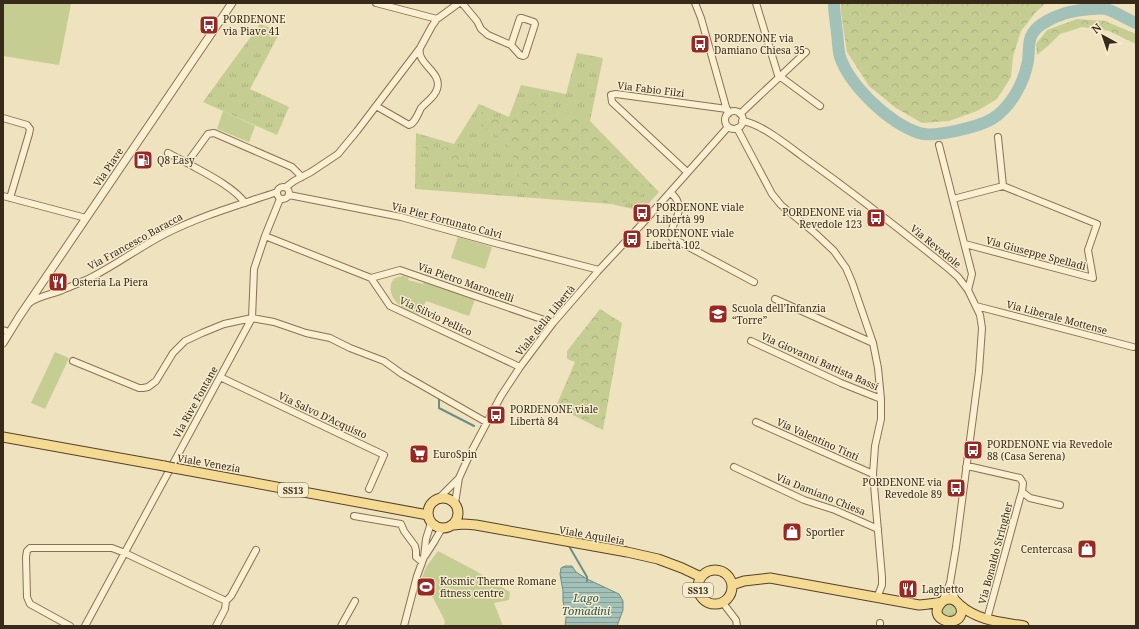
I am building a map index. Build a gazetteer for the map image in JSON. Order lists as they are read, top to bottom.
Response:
{
  "streets": {
    "main road": ["Viale Venezia", "SS13", "Viale Aquileia"],
    "street": [
      "Via Fabio Filzi",
      "Via Piave",
      "Via Pier Fortunato Calvi",
      "Via Francesco Baracca",
      "Via Revedole",
      "Via Giuseppe Spelladi",
      "Via Pietro Maroncelli",
      "Via Silvio Pellico",
      "Via Liberale Mottense",
      "Viale della Libertà",
      "Via Giovanni Battista Bassi",
      "Via Rive Fontane",
      "Via Salvo D'Acquisto",
      "Via Valentino Tinti",
      "Via Damiano Chiesa",
      "Via Bonaldo Stringher"
    ]
  },
  "crossings": [
    ["Via Fabio Filzi", "Via Revedole"],
    ["Via Fabio Filzi", "Viale della Libertà"],
    ["Via Fabio Filzi", "Via Damiano Chiesa"],
    ["Via Piave", "Via Francesco Baracca"],
    ["Via Pier Fortunato Calvi", "Via Francesco Baracca"],
    ["Via Pier Fortunato Calvi", "Viale della Libertà"],
    ["Via Pier Fortunato Calvi", "Via Rive Fontane"],
    ["Via Francesco Baracca", "Via Rive Fontane"],
    ["Via Revedole", "Via Liberale Mottense"],
    ["Via Revedole", "Viale della Libertà"],
    ["Via Revedole", "Via Damiano Chiesa"],
    ["Via Revedole", "Via Bonaldo Stringher"],
    ["Via Pietro Maroncelli", "Via Silvio Pellico"],
    ["Via Pietro Maroncelli", "Viale della Libertà"],
    ["Via Silvio Pellico", "Viale della Libertà"],
    ["Viale della Libertà", "Viale Venezia"],
    ["Viale della Libertà", "SS13"],
    ["Viale della Libertà", "Via Damiano Chiesa"],
    ["Viale della Libertà", "Viale Aquileia"],
    ["Via Giovanni Battista Bassi", "Via Damiano Chiesa"],
    ["Via Rive Fontane", "Via Salvo D'Acquisto"],
    ["Via Valentino Tinti", "Via Damiano Chiesa"],
    ["Viale Venezia", "SS13"],
    ["Viale Venezia", "Viale Aquileia"],
    ["SS13", "Viale Aquileia"]
  ],
  "water": ["Lago Tomadini"],
  "places": {
    "bus stop": [
      "PORDENONE via Piave 41",
      "PORDENONE via Damiano Chiesa 35",
      "PORDENONE viale Libertà 99",
      "PORDENONE via Revedole 123",
      "PORDENONE viale Libertà 102",
      "PORDENONE viale Libertà 84",
      "PORDENONE via Revedole 88 (Casa Serena)",
      "PORDENONE via Revedole 89"
    ],
    "fuel station": ["Q8 Easy"],
    "restaurant": ["Osteria La Piera", "Laghetto"],
    "school or university": ["Scuola dell’Infanzia “Torre”"],
    "supermarket": ["EuroSpin"],
    "shop": ["Sportler", "Centercasa"],
    "sports": ["Kosmic Therme Romane fitness centre"]
  },
  "north": "top left"
}
